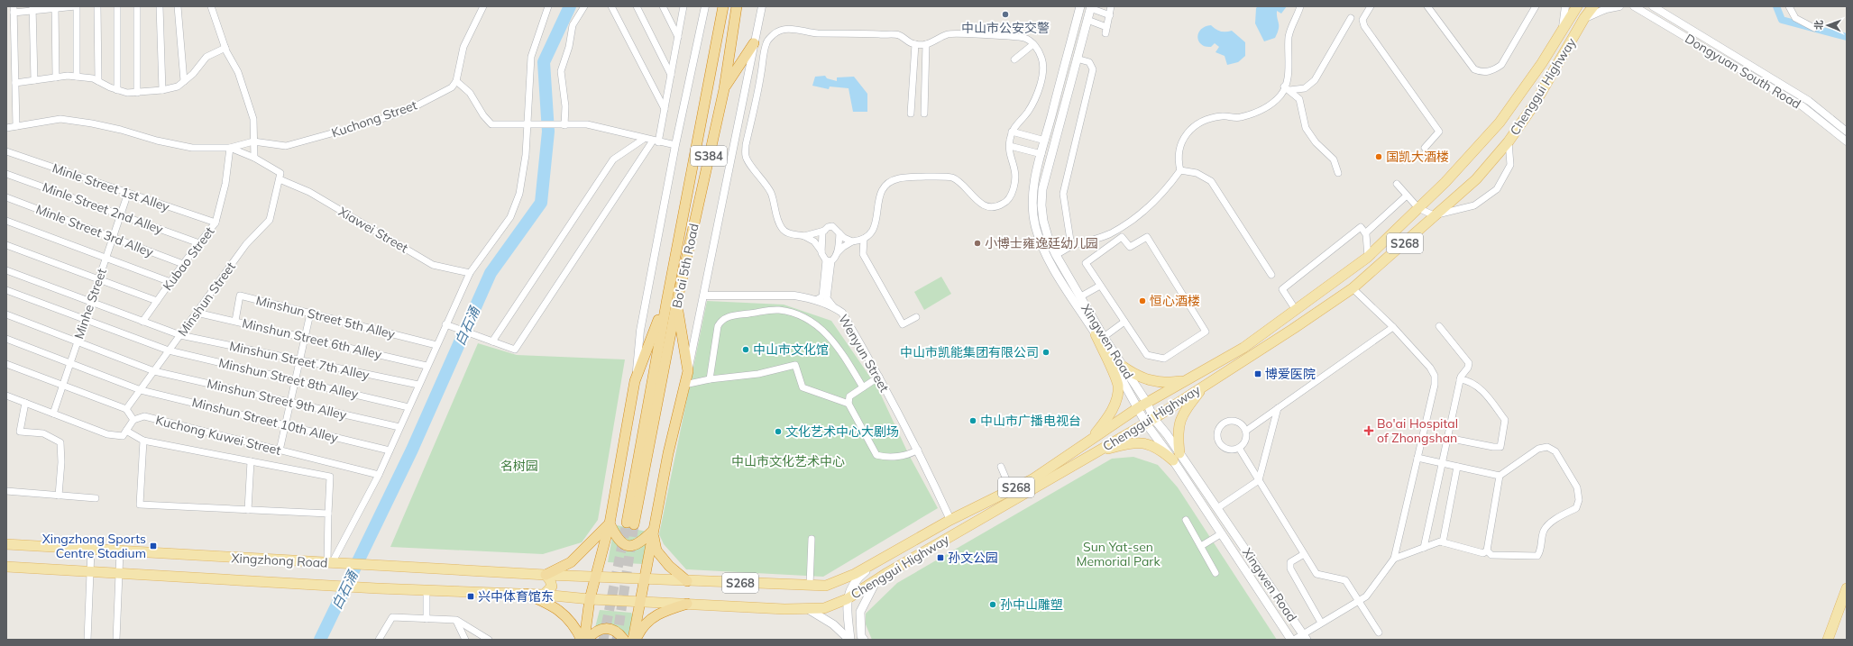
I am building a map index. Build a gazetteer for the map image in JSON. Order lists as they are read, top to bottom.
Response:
{
  "streets": {
    "highway": ["S384", "S268", "Bo'ai 5th Road"],
    "main road": ["Chenggui Highway", "Xingwen Road", "Xingzhong Road"],
    "street": [
      "Dongyuan South Road",
      "Kuchong Street",
      "Minle Street 1st Alley",
      "Minle Street 2nd Alley",
      "Xiawei Street",
      "Minle Street 3rd Alley",
      "Kubao Street",
      "Minshun Street",
      "Minhe Street",
      "Minshun Street 5th Alley",
      "Minshun Street 6th Alley",
      "Wenyun Street",
      "Minshun Street 7th Alley",
      "Minshun Street 8th Alley",
      "Minshun Street 9th Alley",
      "Minshun Street 10th Alley",
      "Kuchong Kuwei Street"
    ]
  },
  "crossings": [
    ["Chenggui Highway", "S268"],
    ["Chenggui Highway", "Xingwen Road"],
    ["Chenggui Highway", "Wenyun Street"],
    ["Chenggui Highway", "Xingzhong Road"],
    ["Kuchong Street", "Xiawei Street"],
    ["Kuchong Street", "Kubao Street"],
    ["Kuchong Street", "Minshun Street"],
    ["Minle Street 1st Alley", "Kubao Street"],
    ["Minle Street 1st Alley", "Minhe Street"],
    ["Minle Street 2nd Alley", "Kubao Street"],
    ["Minle Street 2nd Alley", "Minhe Street"],
    ["Xiawei Street", "Minshun Street"],
    ["Minle Street 3rd Alley", "Kubao Street"],
    ["Minle Street 3rd Alley", "Minhe Street"],
    ["Kubao Street", "Minshun Street 7th Alley"],
    ["Bo'ai 5th Road", "Wenyun Street"],
    ["Minshun Street", "Minshun Street 6th Alley"],
    ["Minshun Street", "Minshun Street 7th Alley"],
    ["Minshun Street", "Minshun Street 8th Alley"],
    ["Minshun Street", "Minshun Street 9th Alley"],
    ["Minshun Street", "Minshun Street 10th Alley"],
    ["Minhe Street", "Minshun Street 7th Alley"],
    ["Minhe Street", "Minshun Street 8th Alley"],
    ["Minhe Street", "Minshun Street 9th Alley"],
    ["Minhe Street", "Minshun Street 10th Alley"],
    ["Minshun Street 5th Alley", "Minshun Street 6th Alley"]
  ],
  "water": ["白石涌"],
  "parks": ["中山市文化艺术中心", "名树园", "Sun Yat-sen Memorial Park"],
  "places": {
    "other": [
      "中山市公安交警",
      "国凯大酒楼",
      "小博士雍逸廷幼儿园",
      "恒心酒楼",
      "中山市文化馆",
      "中山市凯能集团有限公司",
      "中山市广播电视台",
      "文化艺术中心大剧场",
      "孙中山雕塑"
    ],
    "transit": [
      "博爱医院",
      "Xingzhong Sports Centre Stadium",
      "孙文公园",
      "兴中体育馆东"
    ],
    "health": ["Bo'ai Hospital of Zhongshan"]
  },
  "north": "left"
}
